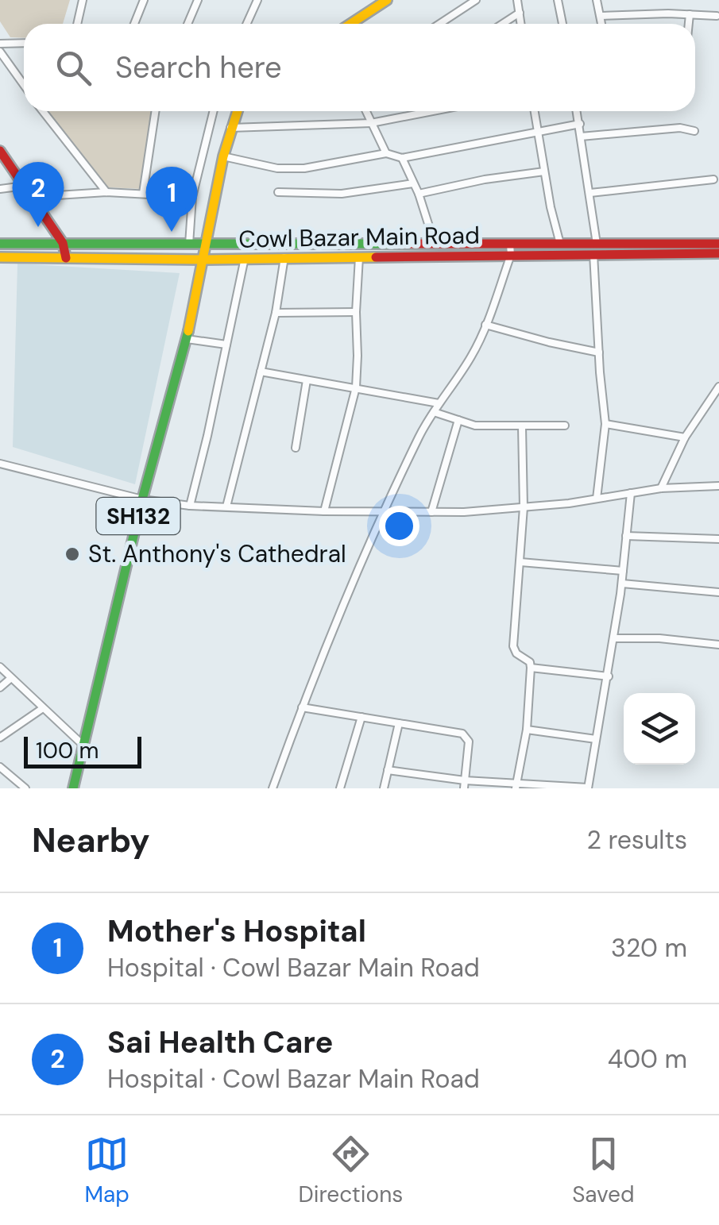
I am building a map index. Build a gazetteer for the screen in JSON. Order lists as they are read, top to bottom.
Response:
{
  "streets": {
    "street": ["Cowl Bazar Main Road", "SH132"]
  },
  "crossings": [
    ["Cowl Bazar Main Road", "SH132"]
  ],
  "places": ["St. Anthony's Cathedral"],
  "scale_bar": "100 m",
  "page": {
    "search": "Search here",
    "pins": ["2", "1"],
    "scale": "100 m",
    "heading": ["Nearby", "2 results"],
    "list": [
      {
        "mark": "1",
        "name": "Mother's Hospital",
        "note": "Hospital · Cowl Bazar Main Road",
        "value": "320 m"
      },
      {
        "mark": "2",
        "name": "Sai Health Care",
        "note": "Hospital · Cowl Bazar Main Road",
        "value": "400 m"
      }
    ],
    "nav": ["Map", "Directions", "Saved"]
  }
}
